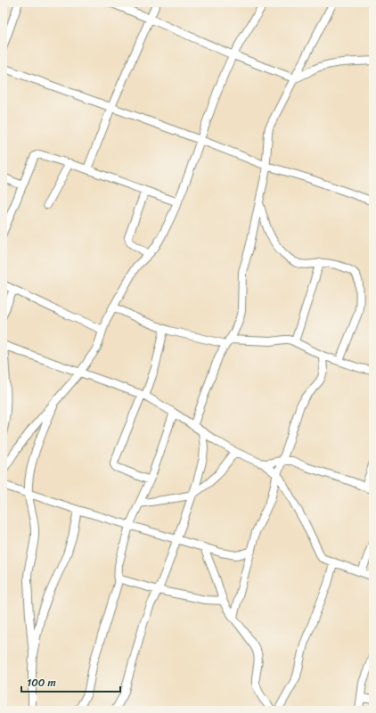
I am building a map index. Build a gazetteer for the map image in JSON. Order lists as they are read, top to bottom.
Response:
{
  "scale_bar": "100 m"
}
